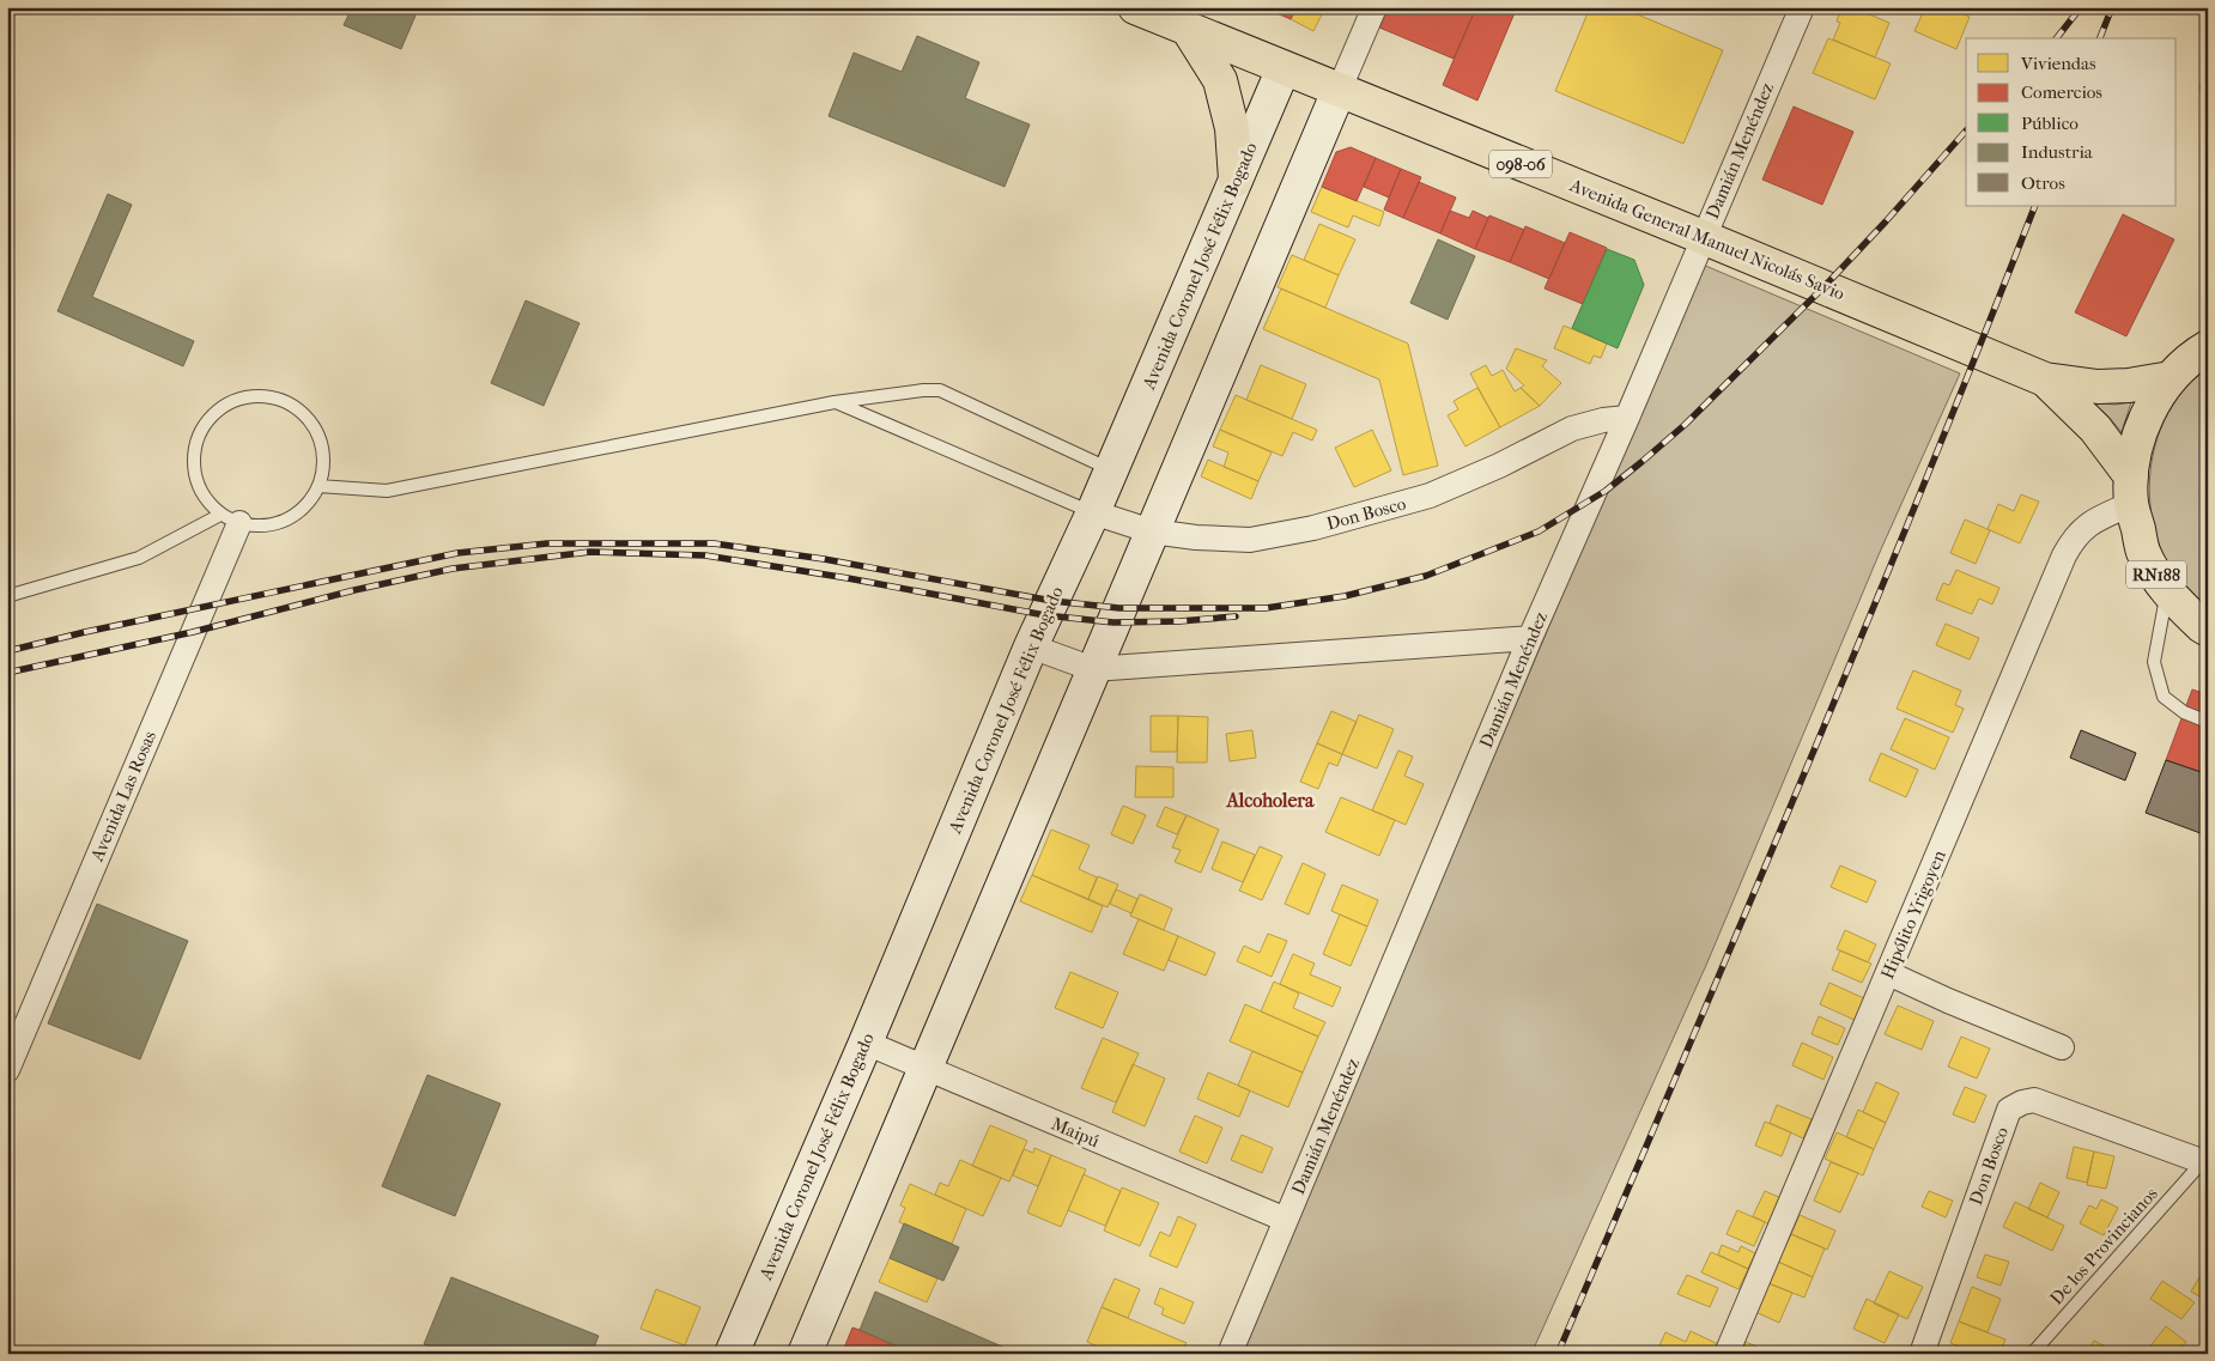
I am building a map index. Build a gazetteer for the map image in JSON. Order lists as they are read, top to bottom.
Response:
{
  "streets": {
    "main road": [
      "098-06",
      "Avenida General Manuel Nicolás Savio",
      "Avenida Coronel José Félix Bogado",
      "RN188"
    ],
    "street": [
      "Damián Menéndez",
      "Don Bosco",
      "Avenida Las Rosas",
      "Hipólito Yrigoyen",
      "Maipú"
    ],
    "lane": ["De los Provincianos"]
  },
  "crossings": [
    ["Damián Menéndez", "Avenida General Manuel Nicolás Savio"],
    ["Damián Menéndez", "Don Bosco"],
    ["Damián Menéndez", "Maipú"],
    ["Avenida General Manuel Nicolás Savio", "Avenida Coronel José Félix Bogado"],
    ["Avenida General Manuel Nicolás Savio", "Hipólito Yrigoyen"],
    ["Avenida Coronel José Félix Bogado", "Don Bosco"],
    ["Avenida Coronel José Félix Bogado", "Maipú"],
    ["Don Bosco", "De los Provincianos"]
  ],
  "districts": ["Alcoholera"],
  "legend": [
    "Viviendas",
    "Comercios",
    "Público",
    "Industria",
    "Otros"
  ]
}
